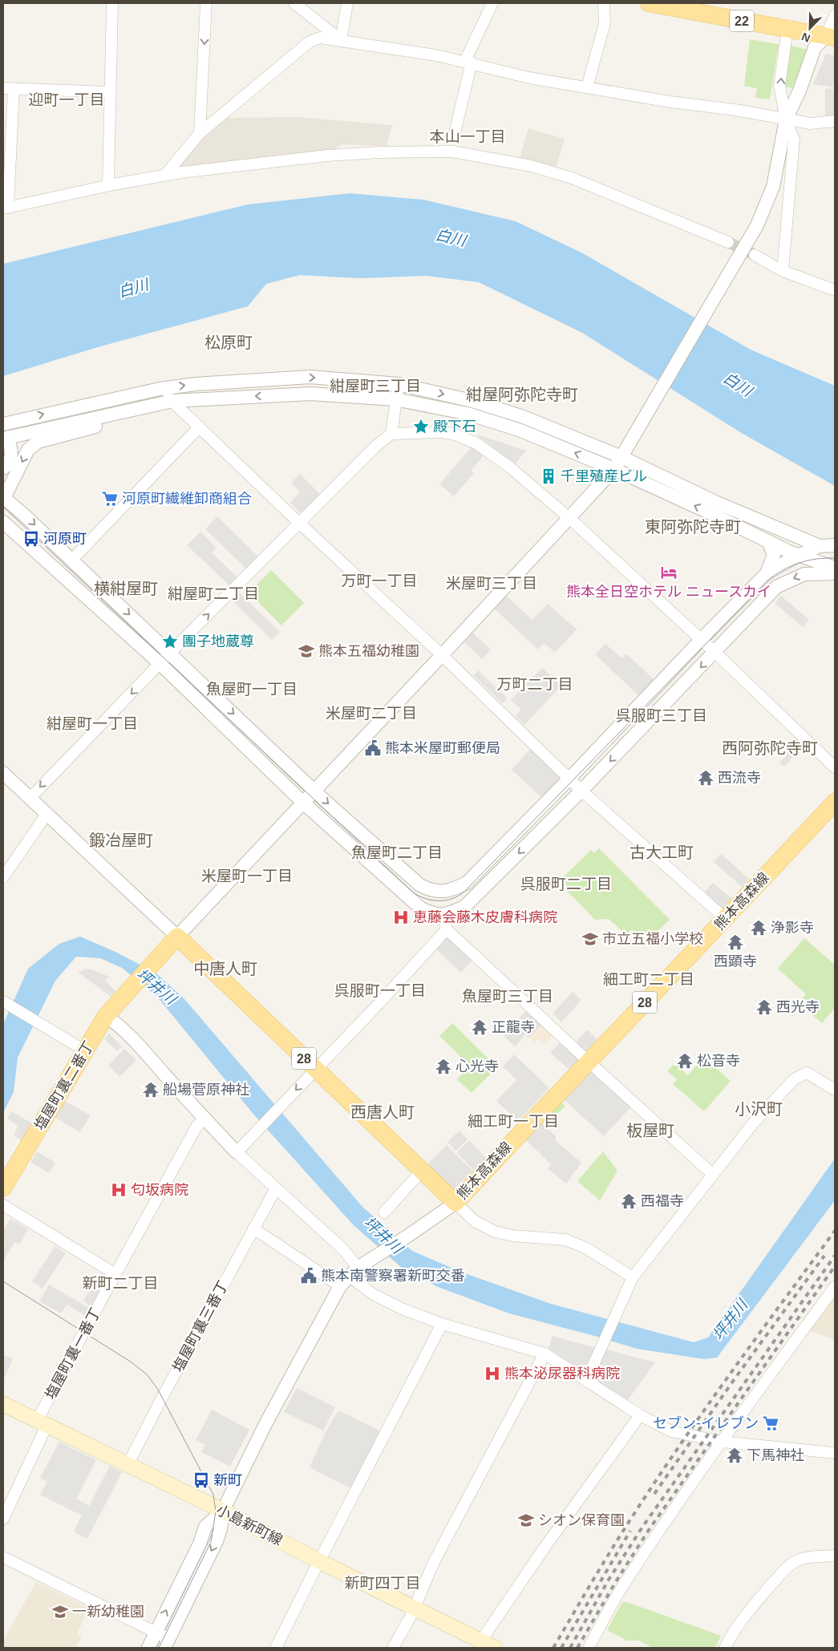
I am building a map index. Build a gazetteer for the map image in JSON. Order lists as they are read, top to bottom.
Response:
{
  "streets": {
    "main road": [
      "22",
      "熊本高森線",
      "28",
      "塩屋町裏二番丁",
      "小島新町線"
    ],
    "street": ["塩屋町裏三番丁", "塩屋町裏一番丁"]
  },
  "crossings": [
    ["熊本高森線", "塩屋町裏二番丁"],
    ["塩屋町裏三番丁", "小島新町線"],
    ["塩屋町裏一番丁", "小島新町線"]
  ],
  "districts": [
    "迎町一丁目",
    "本山一丁目",
    "松原町",
    "紺屋町三丁目",
    "紺屋阿弥陀寺町",
    "東阿弥陀寺町",
    "万町一丁目",
    "米屋町三丁目",
    "横紺屋町",
    "紺屋町二丁目",
    "万町二丁目",
    "魚屋町一丁目",
    "米屋町二丁目",
    "呉服町三丁目",
    "紺屋町一丁目",
    "西阿弥陀寺町",
    "鍛冶屋町",
    "魚屋町二丁目",
    "古大工町",
    "米屋町一丁目",
    "呉服町二丁目",
    "中唐人町",
    "細工町二丁目",
    "呉服町一丁目",
    "魚屋町三丁目",
    "小沢町",
    "西唐人町",
    "細工町一丁目",
    "板屋町",
    "新町二丁目",
    "新町四丁目"
  ],
  "water": ["白川", "坪井川"],
  "places": {
    "place": ["殿下石", "團子地蔵尊"],
    "building": ["千里殖産ビル"],
    "supermarket": ["河原町繊維卸商組合", "セブン-イレブン"],
    "bus stop": ["河原町", "新町"],
    "hotel": ["熊本全日空ホテル ニュースカイ"],
    "school or university": [
      "熊本五福幼稚園",
      "市立五福小学校",
      "シオン保育園",
      "一新幼稚園"
    ],
    "public building": ["熊本米屋町郵便局", "熊本南警察署新町交番"],
    "temple": [
      "西流寺",
      "浄影寺",
      "西顕寺",
      "西光寺",
      "正龍寺",
      "松音寺",
      "心光寺",
      "船場菅原神社",
      "西福寺",
      "下馬神社"
    ],
    "hospital": ["恵藤会藤木皮膚科病院", "匂坂病院", "熊本泌尿器科病院"]
  },
  "north": "bottom left"
}
